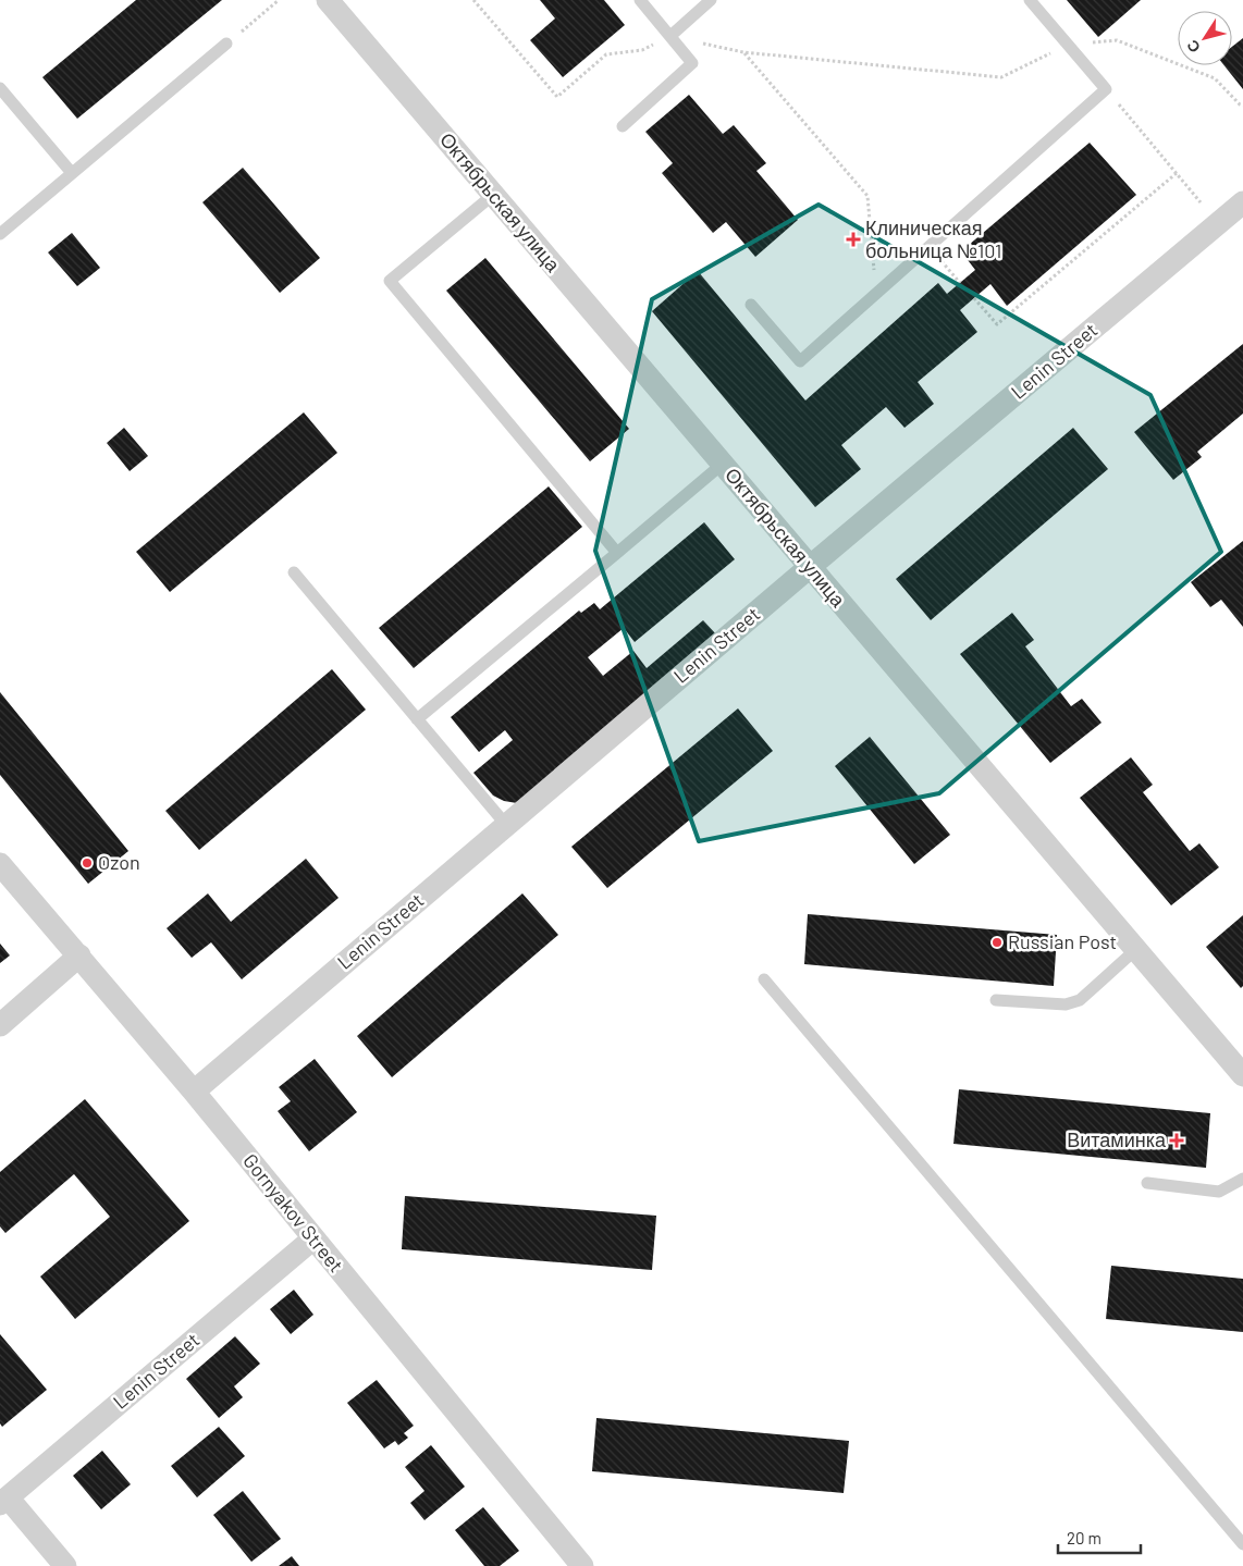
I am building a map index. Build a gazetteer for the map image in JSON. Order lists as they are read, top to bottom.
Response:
{
  "streets": {
    "street": ["Октябрьская улица", "Lenin Street", "Gornyakov Street"]
  },
  "crossings": [
    ["Октябрьская улица", "Lenin Street"],
    ["Lenin Street", "Gornyakov Street"]
  ],
  "places": {
    "health": ["Клиническая больница №101", "Витаминка"],
    "other": ["Ozon", "Russian Post"]
  },
  "scale_bar": "20 m",
  "north": "bottom left"
}
